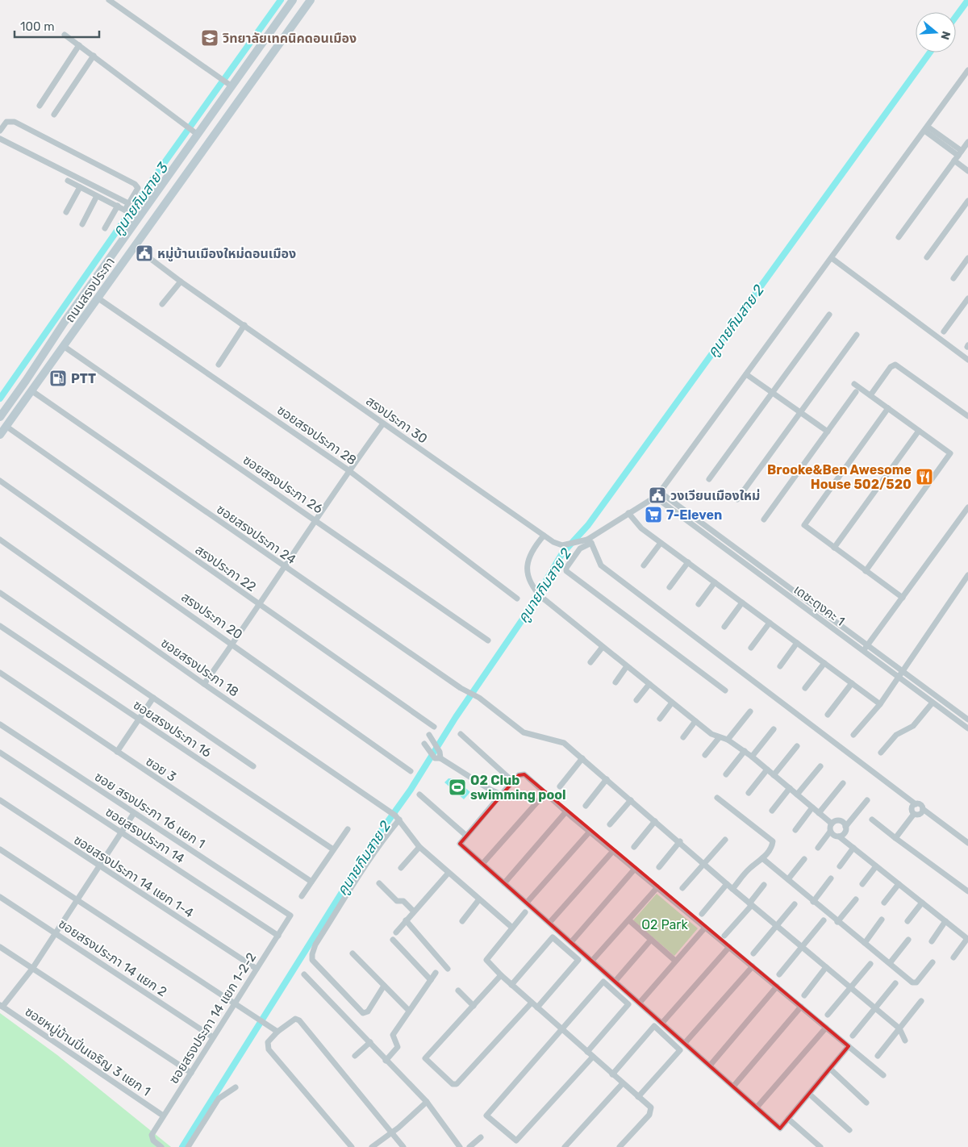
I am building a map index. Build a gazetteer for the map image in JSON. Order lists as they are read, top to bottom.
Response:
{
  "streets": {
    "main road": ["ถนนสรงประภา"],
    "street": [
      "สรงประภา 30",
      "ซอยสรงประภา 28",
      "ซอยสรงประภา 26",
      "ซอยสรงประภา 24",
      "สรงประภา 22",
      "เดชะตุงคะ 1",
      "สรงประภา 20",
      "ซอยสรงประภา 18",
      "ซอยสรงประภา 16",
      "ซอย 3",
      "ซอย สรงประภา 16 แยก 1",
      "ซอยสรงประภา 14",
      "ซอยสรงประภา 14 แยก 1-4",
      "ซอยสรงประภา 14 แยก 2",
      "ซอยสรงประภา 14 แยก 1-2-2",
      "ซอยหมู่บ้านปิ่นเจริญ 3 แยก 1"
    ]
  },
  "crossings": [
    ["ถนนสรงประภา", "สรงประภา 30"],
    ["ถนนสรงประภา", "ซอยสรงประภา 28"],
    ["ถนนสรงประภา", "ซอยสรงประภา 26"],
    ["ถนนสรงประภา", "ซอยสรงประภา 24"],
    ["ถนนสรงประภา", "สรงประภา 22"],
    ["สรงประภา 30", "เดชะตุงคะ 1"],
    ["ซอย สรงประภา 16 แยก 1", "ซอยสรงประภา 14 แยก 1-2-2"],
    ["ซอยสรงประภา 14", "ซอยสรงประภา 14 แยก 1-2-2"],
    ["ซอยสรงประภา 14 แยก 1-4", "ซอยสรงประภา 14 แยก 1-2-2"],
    ["ซอยสรงประภา 14 แยก 2", "ซอยสรงประภา 14 แยก 1-2-2"],
    ["ซอยสรงประภา 14 แยก 1-2-2", "ซอยหมู่บ้านปิ่นเจริญ 3 แยก 1"]
  ],
  "water": ["คูนายกิมสาย 3", "คูนายกิมสาย 2"],
  "parks": ["O2 Park"],
  "places": {
    "school or university": ["วิทยาลัยเทคนิคดอนเมือง"],
    "public building": ["หมู่บ้านเมืองใหม่ดอนเมือง", "วงเวียนเมืองใหม่"],
    "fuel station": ["PTT"],
    "restaurant": ["Brooke&Ben Awesome House 502/520"],
    "supermarket": ["7-Eleven"],
    "sports": ["O2 Club swimming pool"]
  },
  "scale_bar": "100 m",
  "north": "right"
}
